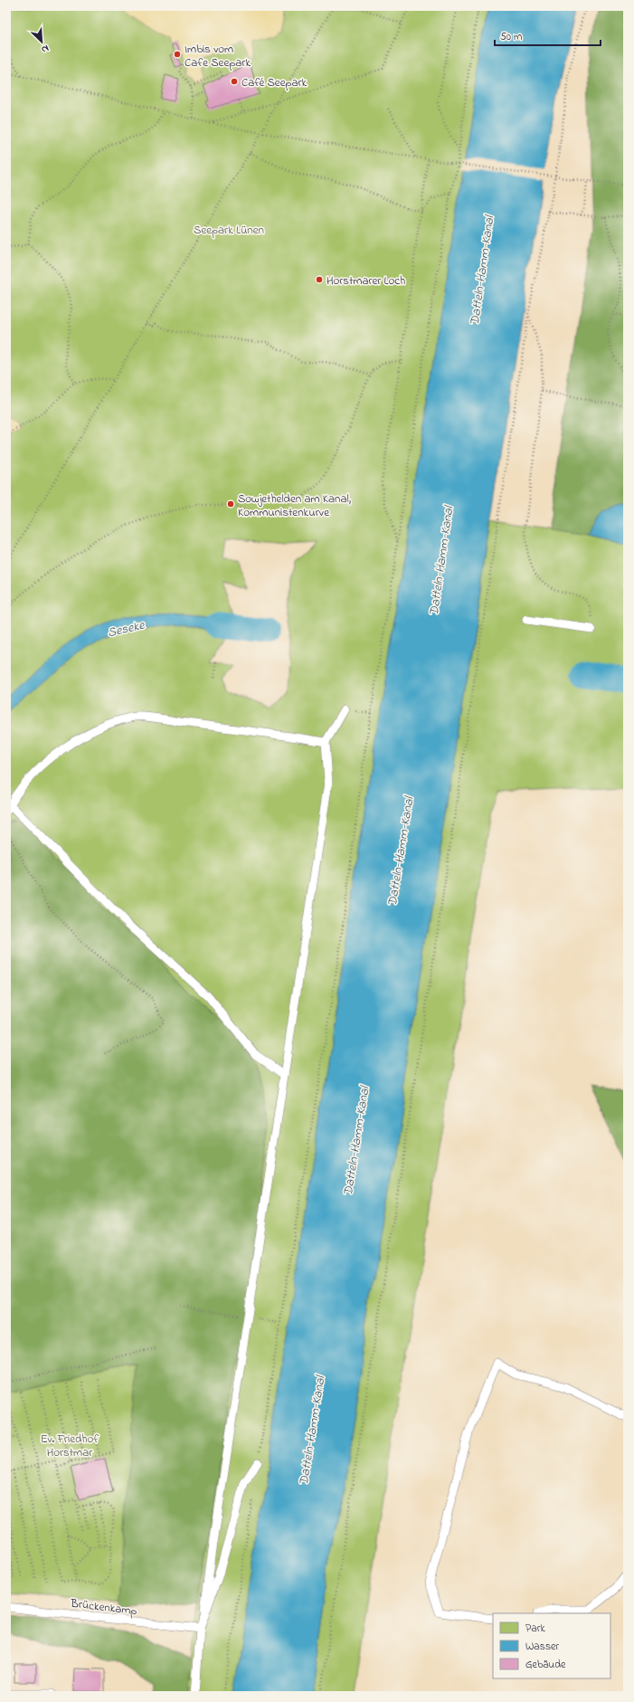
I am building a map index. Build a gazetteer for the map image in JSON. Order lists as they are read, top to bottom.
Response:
{
  "streets": {
    "lane": ["Brückenkamp"]
  },
  "water": ["Datteln-Hamm-Kanal", "Seseke"],
  "parks": ["Seepark Lünen", "Ev. Friedhof Horstmar"],
  "places": [
    "Imbis vom Cafe Seepark",
    "Café Seepark",
    "Horstmarer Loch",
    "Sowjethelden am Kanal, Kommunistenkurve"
  ],
  "legend": ["Park", "Wasser", "Gebäude"],
  "scale_bar": "50 m",
  "north": "bottom right"
}
